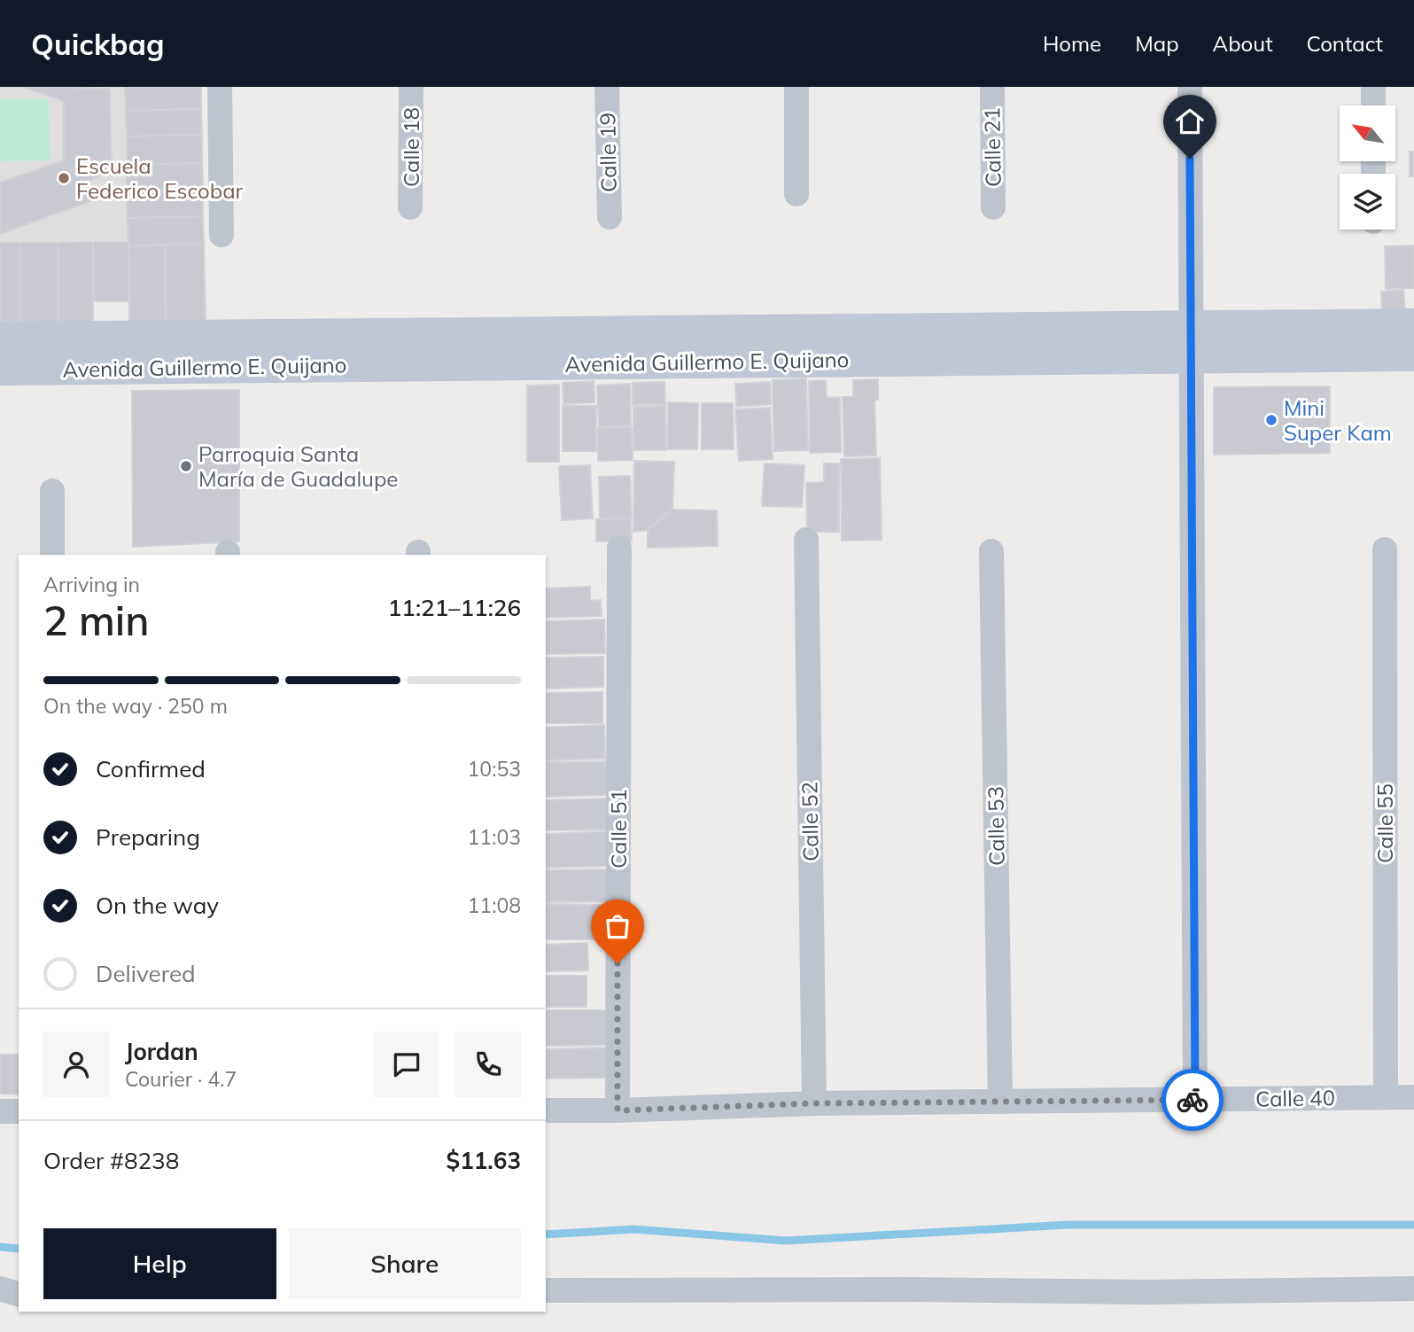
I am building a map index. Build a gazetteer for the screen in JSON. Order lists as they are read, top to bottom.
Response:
{
  "streets": {
    "street": [
      "Calle 18",
      "Calle 21",
      "Calle 19",
      "Avenida Guillermo E. Quijano",
      "Calle 52",
      "Calle 55",
      "Calle 53",
      "Calle 51",
      "Calle 40"
    ]
  },
  "crossings": [
    ["Calle 52", "Calle 40"],
    ["Calle 55", "Calle 40"],
    ["Calle 53", "Calle 40"],
    ["Calle 51", "Calle 40"]
  ],
  "places": ["Escuela Federico Escobar", "Mini Super Kam", "Parroquia Santa María de Guadalupe"],
  "north": "top left",
  "page": {
    "header": "Quickbag",
    "nav": [
      "Home",
      "Map",
      "About",
      "Contact"
    ],
    "heading": ["2 min", "Arriving in", "11:21–11:26"],
    "panel": [
      "Jordan",
      "Courier · 4.7",
      "Order #8238",
      "$11.63"
    ],
    "bar": "On the way · 250 m",
    "list": [
      ["Confirmed", "10:53"],
      ["Preparing", "11:03"],
      ["On the way", "11:08"],
      "Delivered"
    ],
    "buttons": ["Help", "Share"]
  }
}
